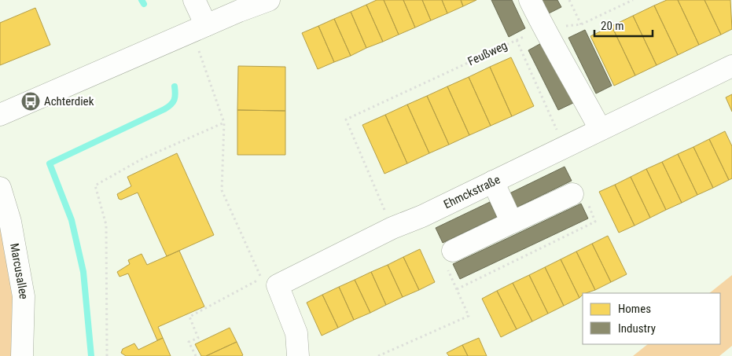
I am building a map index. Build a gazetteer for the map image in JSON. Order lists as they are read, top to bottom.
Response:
{
  "streets": {
    "street": ["Ehmckstraße", "Marcusallee"],
    "path": ["Feußweg"]
  },
  "crossings": [
    ["Feußweg", "Ehmckstraße"]
  ],
  "places": {
    "bus stop": ["Achterdiek"]
  },
  "legend": ["Homes", "Industry"],
  "scale_bar": "20 m"
}
